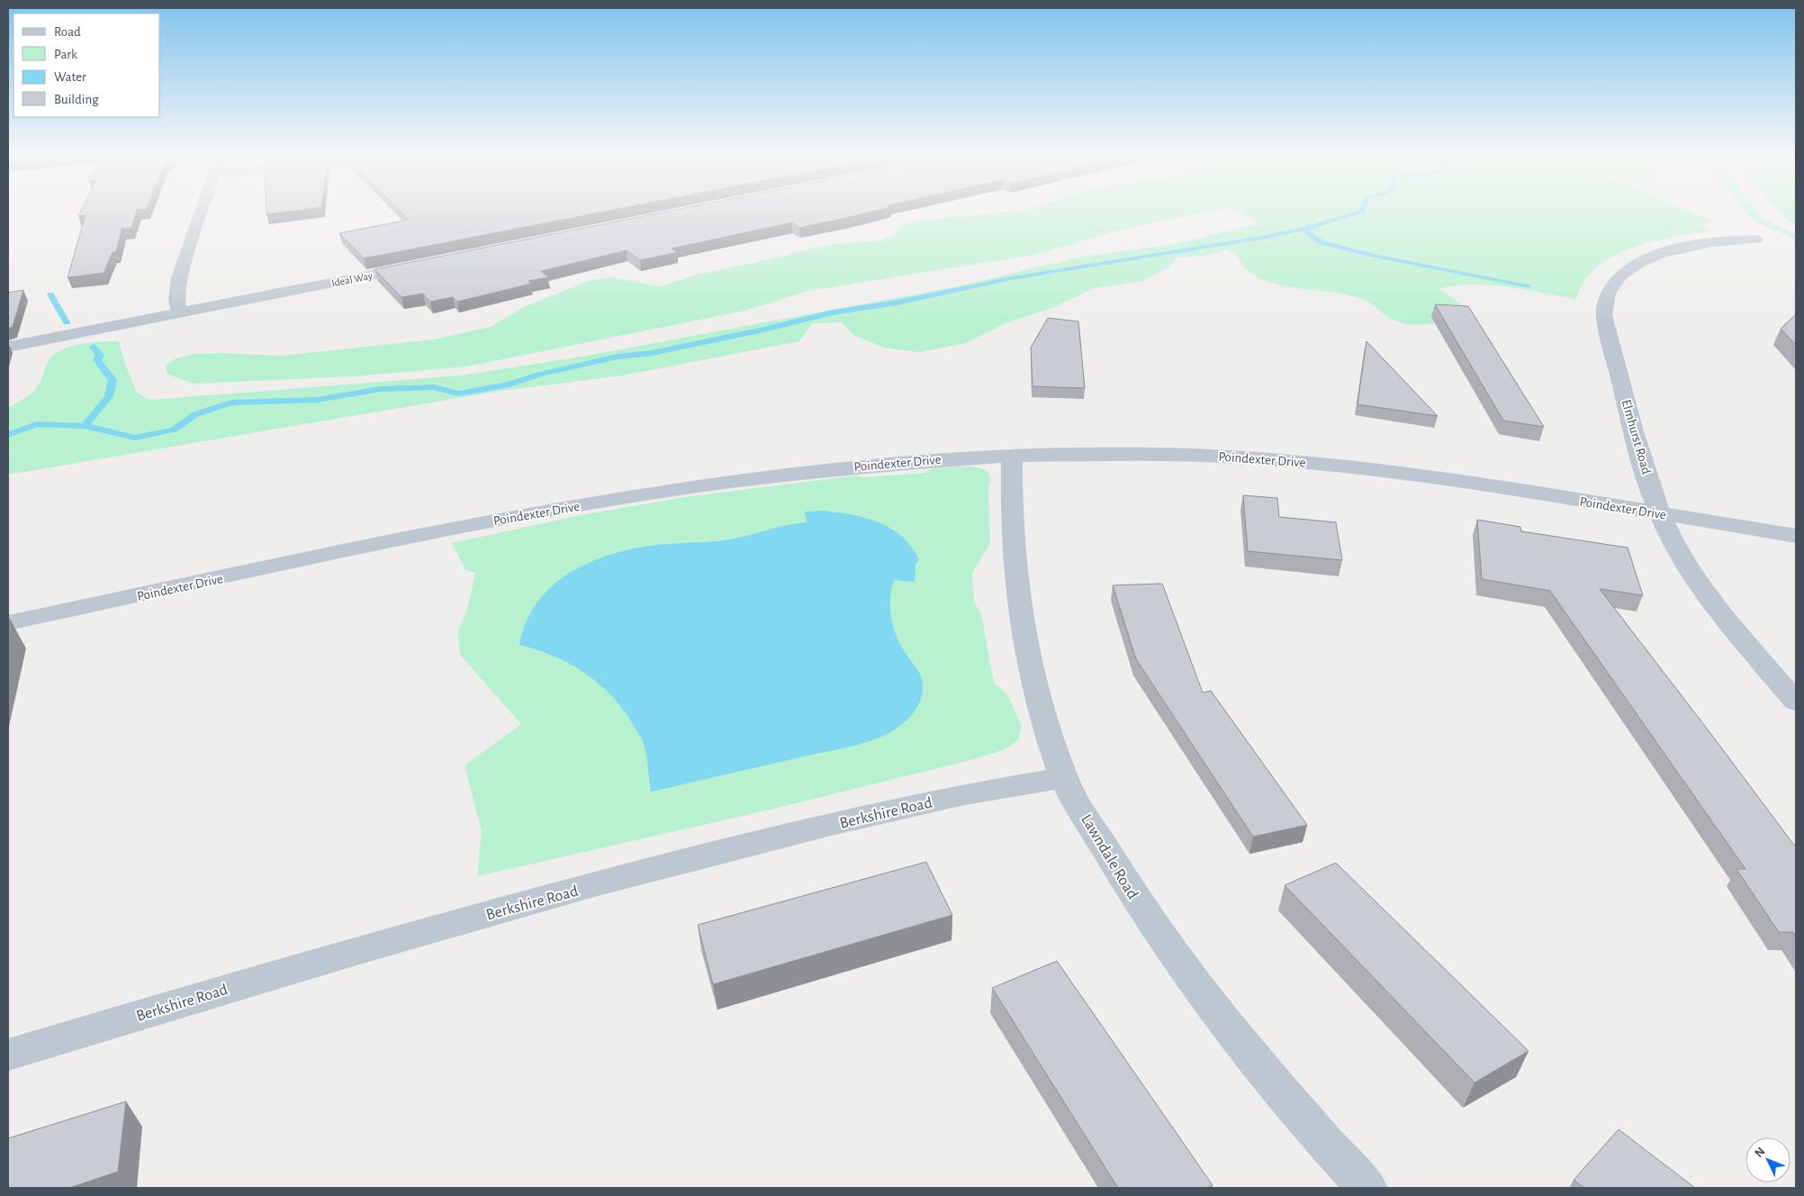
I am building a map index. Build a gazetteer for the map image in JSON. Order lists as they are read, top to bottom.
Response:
{
  "streets": {
    "street": [
      "Ideal Way",
      "Elmhurst Road",
      "Poindexter Drive",
      "Berkshire Road",
      "Lawndale Road"
    ]
  },
  "crossings": [
    ["Elmhurst Road", "Poindexter Drive"],
    ["Poindexter Drive", "Lawndale Road"],
    ["Berkshire Road", "Lawndale Road"]
  ],
  "legend": [
    "Road",
    "Park",
    "Water",
    "Building"
  ],
  "north": "top left"
}
